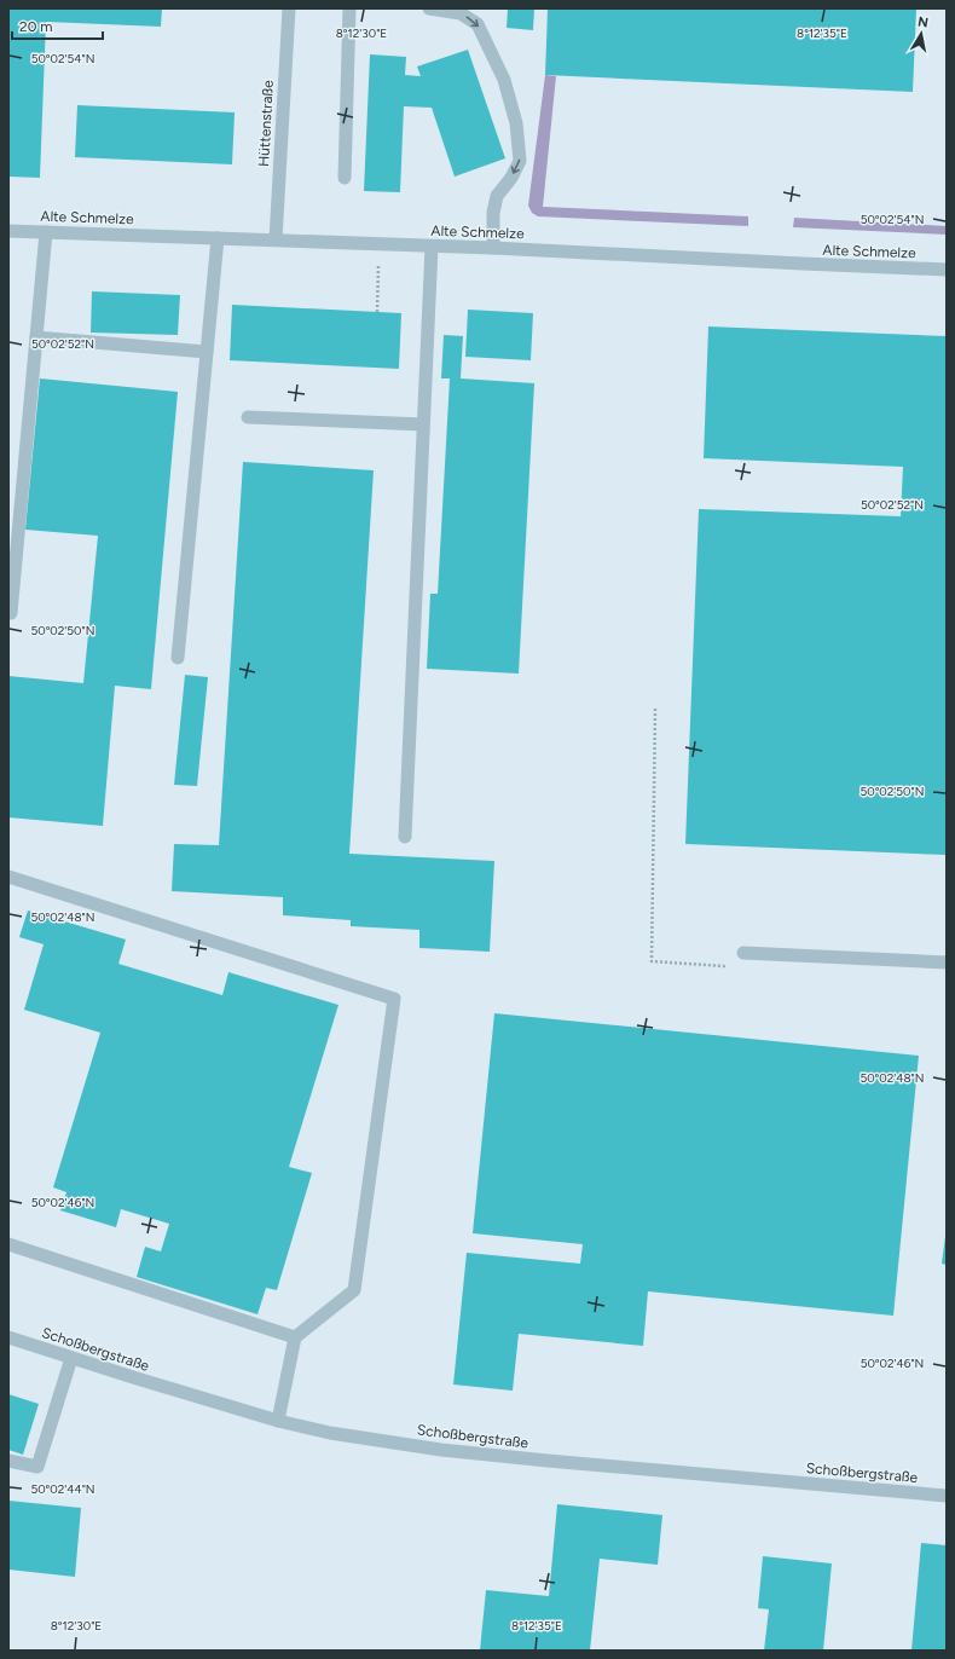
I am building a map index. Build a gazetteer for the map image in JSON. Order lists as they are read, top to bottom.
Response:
{
  "streets": {
    "street": ["Hüttenstraße", "Alte Schmelze", "Schoßbergstraße"]
  },
  "crossings": [
    ["Hüttenstraße", "Alte Schmelze"]
  ],
  "scale_bar": "20 m",
  "north": "top",
  "coordinates": [
    "8°12'30\"E",
    "8°12'35\"E",
    "50°02'54\"N",
    "50°02'52\"N",
    "50°02'50\"N",
    "50°02'48\"N",
    "50°02'46\"N",
    "50°02'44\"N"
  ]
}
